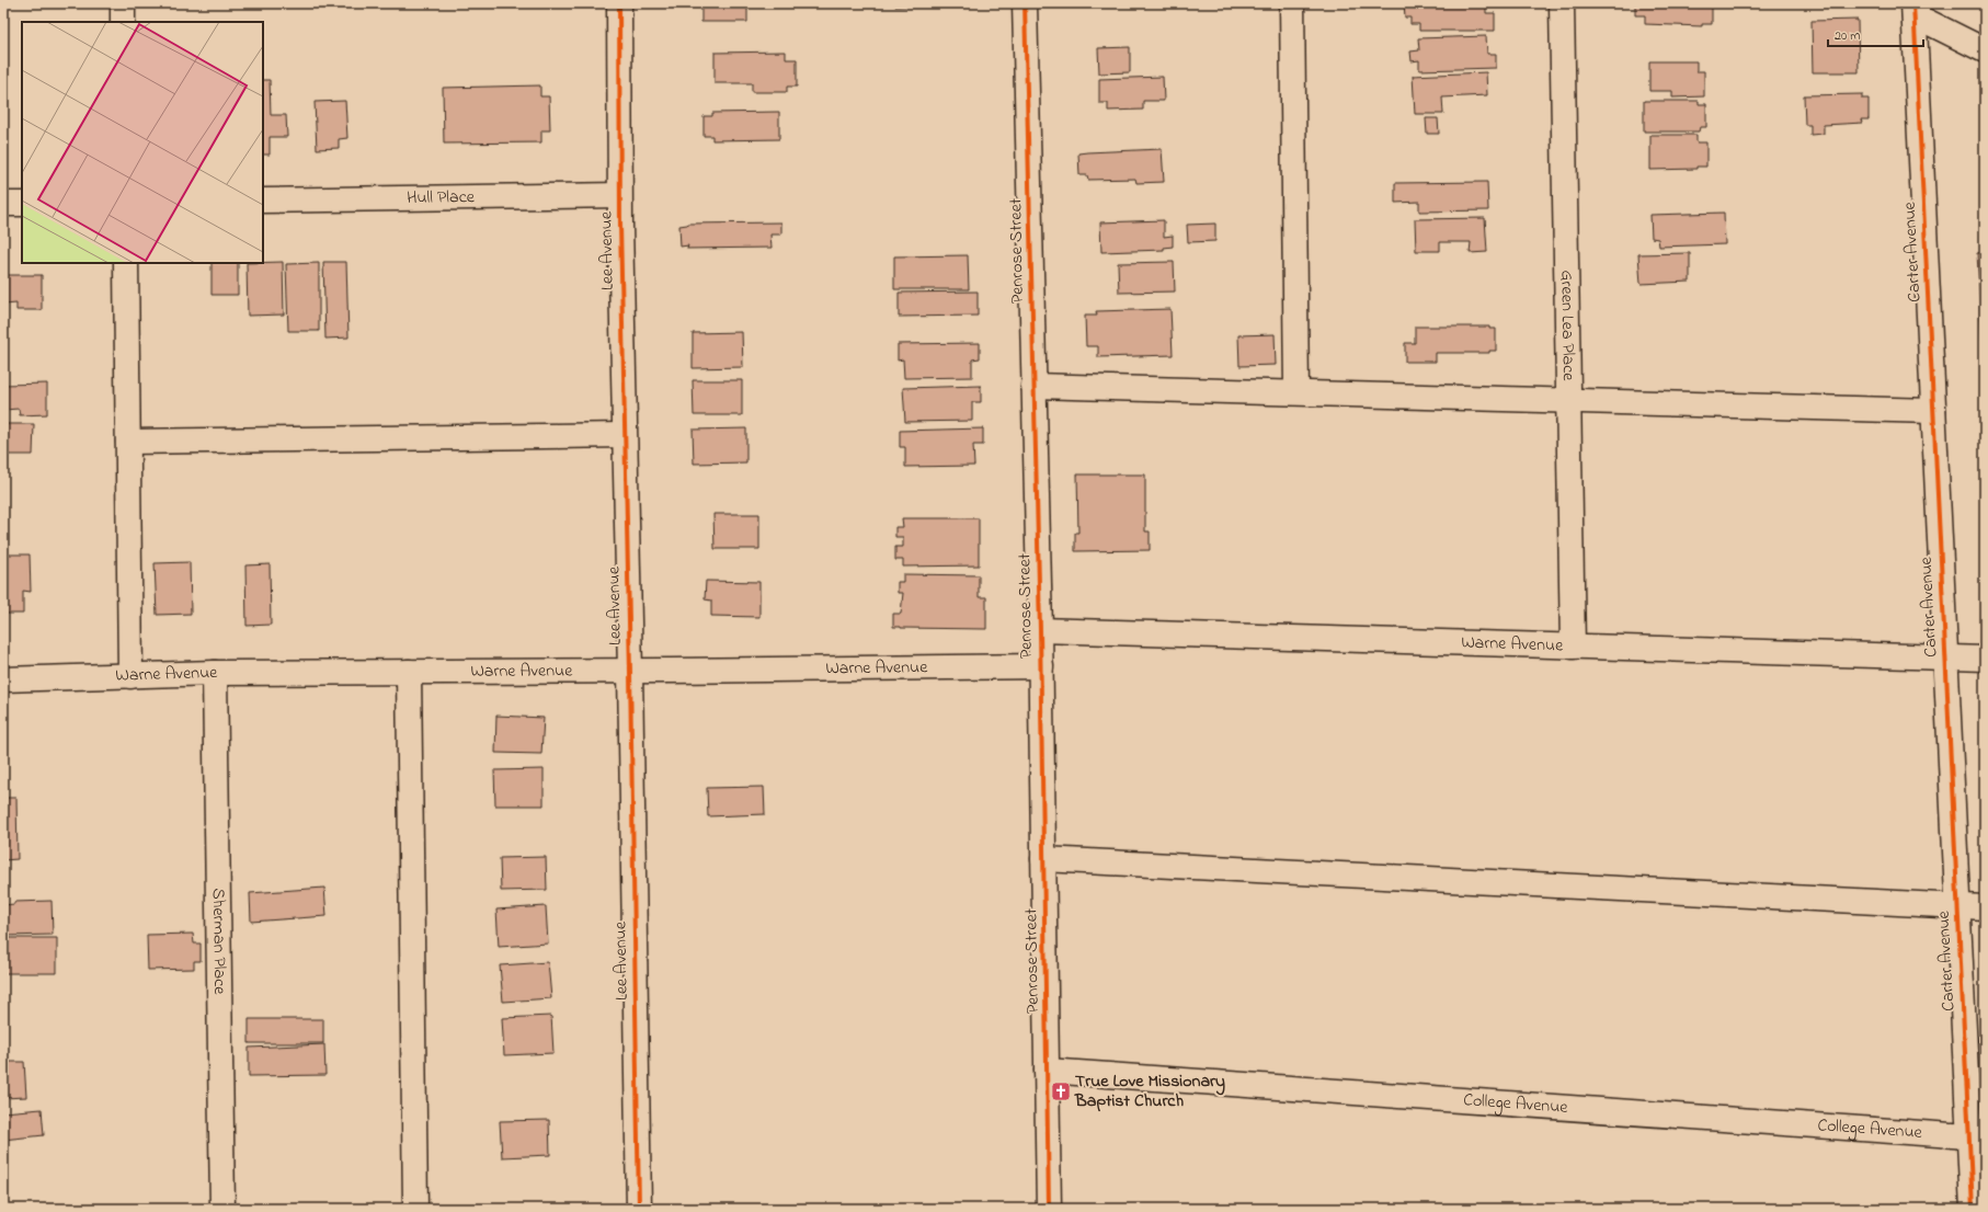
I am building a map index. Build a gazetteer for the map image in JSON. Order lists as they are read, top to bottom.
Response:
{
  "streets": {
    "street": [
      "Hull Place",
      "Lee Avenue",
      "Penrose Street",
      "Carter Avenue",
      "Green Lea Place",
      "Warne Avenue",
      "Sherman Place",
      "College Avenue"
    ]
  },
  "crossings": [
    ["Hull Place", "Lee Avenue"],
    ["Lee Avenue", "Warne Avenue"],
    ["Penrose Street", "Warne Avenue"],
    ["Penrose Street", "College Avenue"],
    ["Carter Avenue", "Warne Avenue"],
    ["Carter Avenue", "College Avenue"],
    ["Green Lea Place", "Warne Avenue"],
    ["Warne Avenue", "Sherman Place"]
  ],
  "places": {
    "church": ["True Love Missionary Baptist Church"]
  },
  "scale_bar": "20 m"
}
